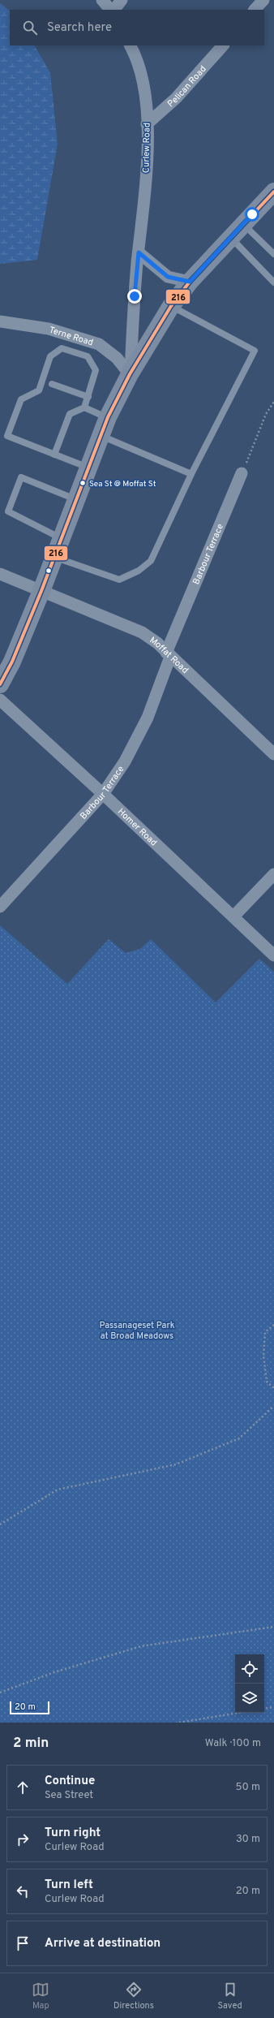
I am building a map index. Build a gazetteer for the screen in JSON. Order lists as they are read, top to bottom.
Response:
{
  "streets": {
    "street": [
      "Pelican Road",
      "Curlew Road",
      "Terne Road",
      "Barbour Terrace",
      "Moffat Road",
      "Homer Road"
    ]
  },
  "crossings": [
    ["Pelican Road", "Curlew Road"],
    ["Curlew Road", "Terne Road"],
    ["Barbour Terrace", "Moffat Road"],
    ["Barbour Terrace", "Homer Road"]
  ],
  "parks": ["Passanageset Park at Broad Meadows"],
  "places": ["Sea St @ Moffat St"],
  "lines": ["transit line 216"],
  "scale_bar": "20 m",
  "page": {
    "search": "Search here",
    "scale": "20 m",
    "heading": ["2 min", "Walk · 100 m"],
    "list": [
      ["Continue", "Sea Street", "50 m"],
      ["Turn right", "Curlew Road", "30 m"],
      ["Turn left", "Curlew Road", "20 m"],
      "Arrive at destination"
    ],
    "nav": ["Map", "Directions", "Saved"]
  }
}
